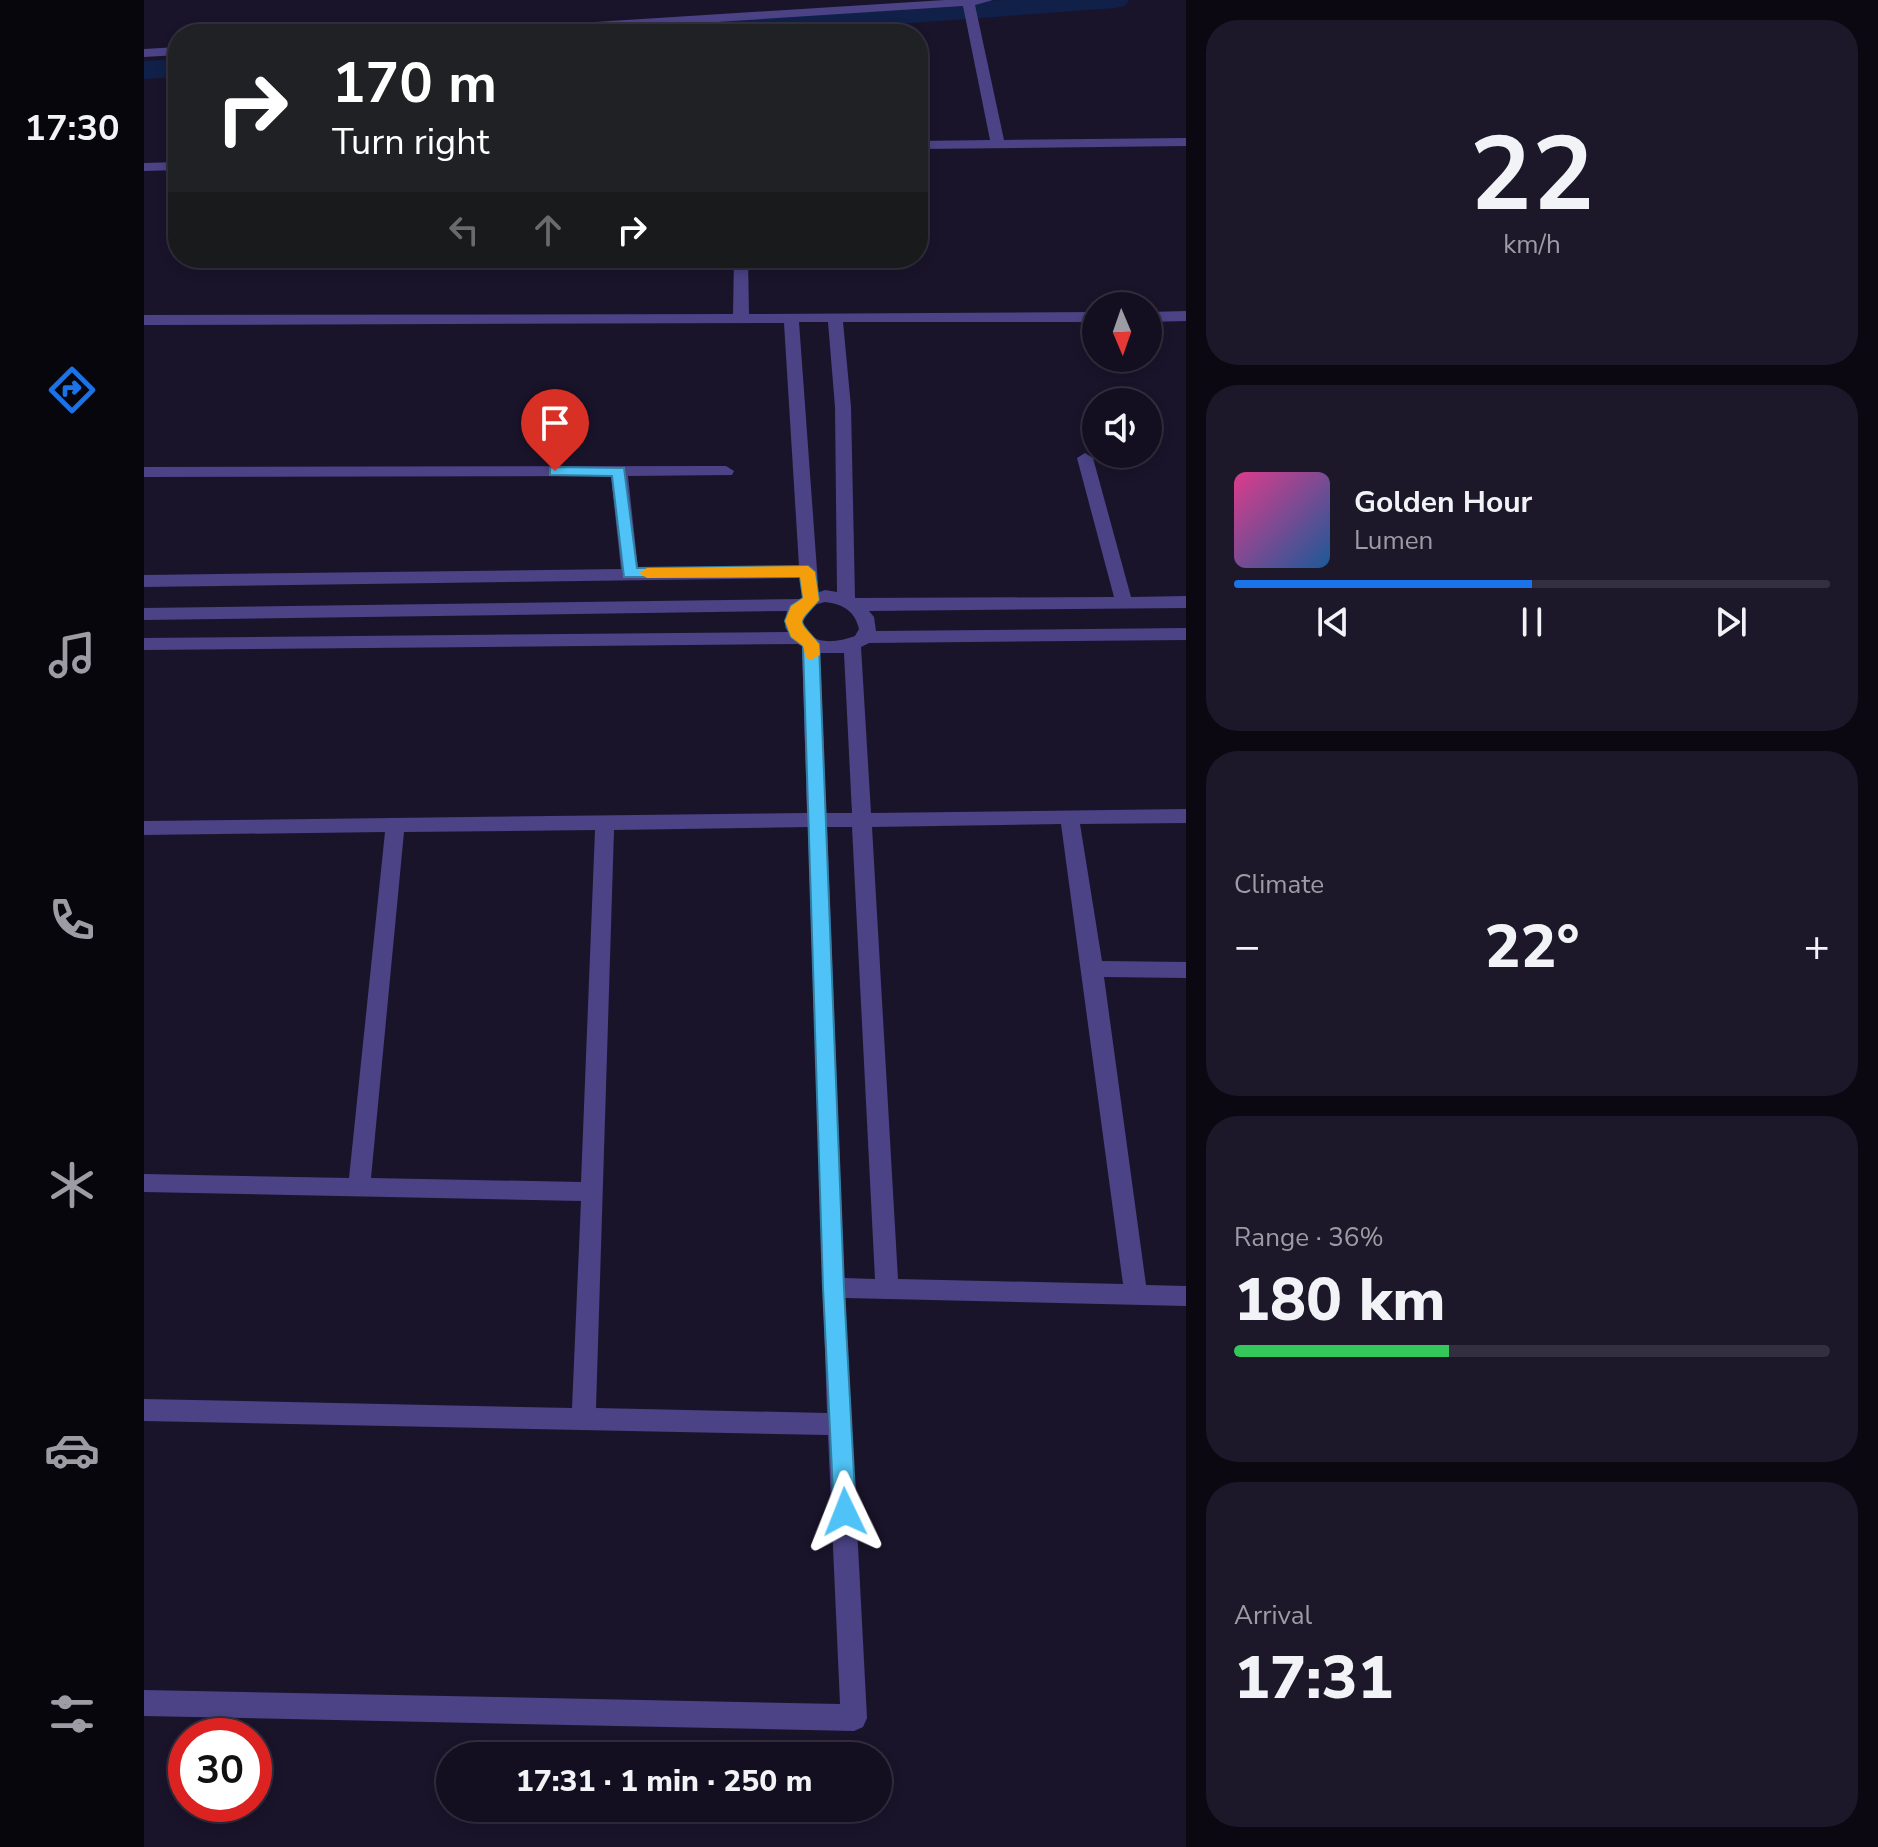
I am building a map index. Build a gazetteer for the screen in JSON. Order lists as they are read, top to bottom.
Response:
{
  "north": "bottom",
  "page": {
    "tabs": "17:30",
    "tile": [
      ["22", "km/h"],
      "Climate",
      ["Range · 36%", "180 km"],
      ["Arrival", "17:31"]
    ],
    "turn": ["170 m", "Turn right"],
    "song": ["Golden Hour", "Lumen"],
    "heat": ["−", "22°", "+"],
    "limit": "30",
    "trip": "17:31 · 1 min · 250 m"
  }
}
